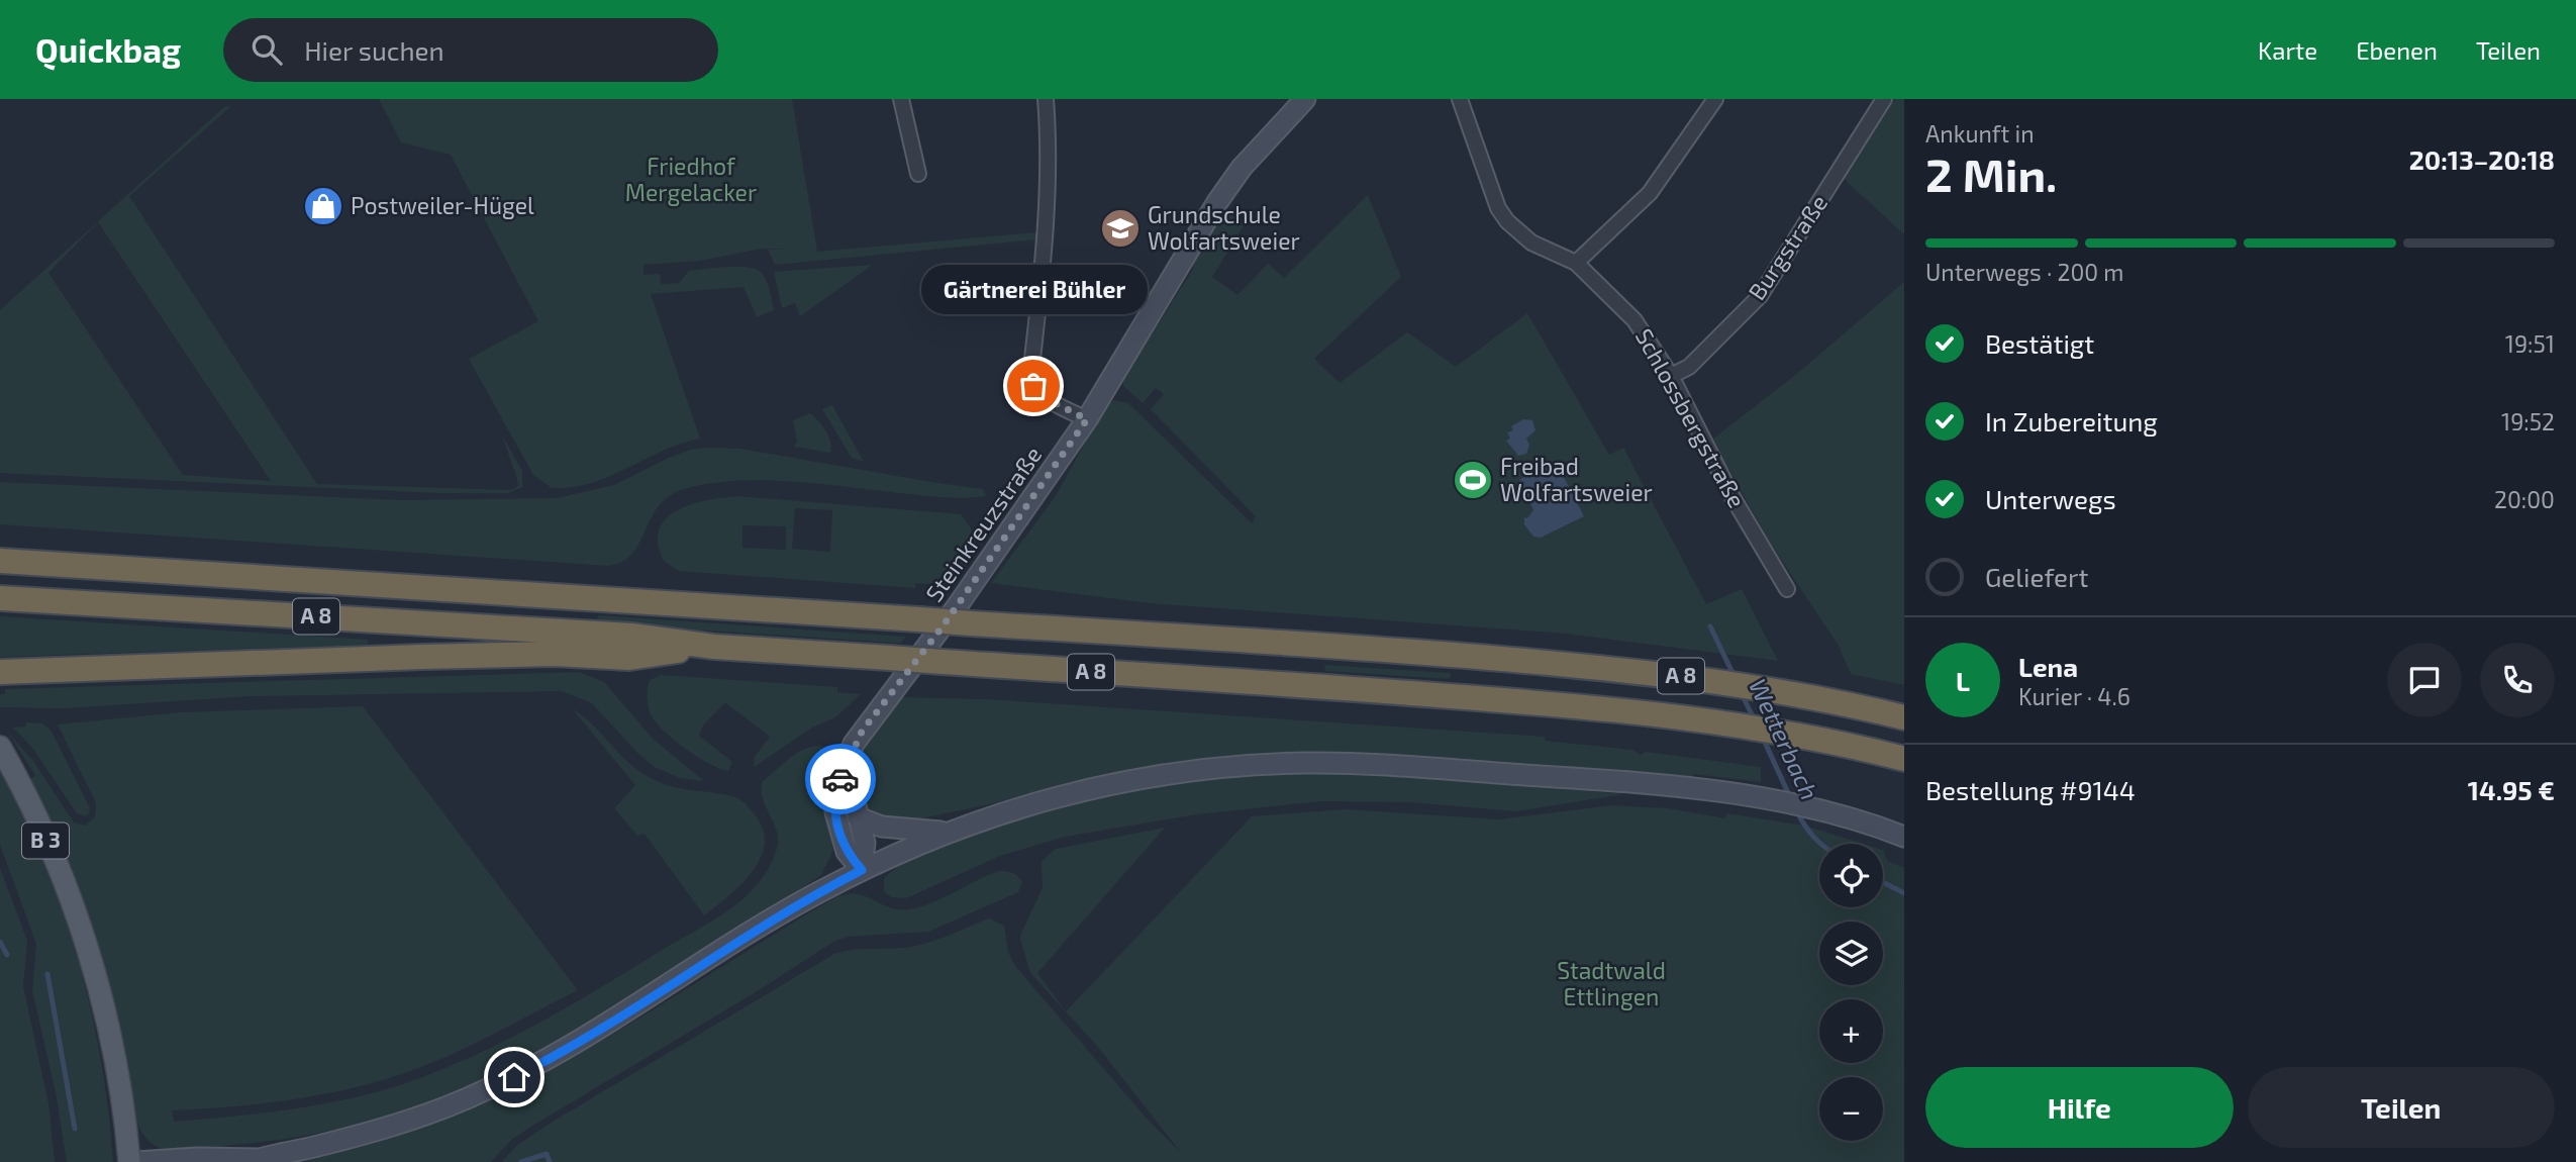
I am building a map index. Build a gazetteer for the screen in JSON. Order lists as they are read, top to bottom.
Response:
{
  "streets": {
    "highway": ["A 8"],
    "main road": ["Steinkreuzstraße", "B 3"],
    "street": ["Burgstraße", "Schlossbergstraße"]
  },
  "crossings": [
    ["Burgstraße", "Schlossbergstraße"]
  ],
  "water": ["Wetterbach"],
  "parks": ["Friedhof Mergelacker", "Stadtwald Ettlingen"],
  "places": {
    "shop": ["Postweiler-Hügel"],
    "school or university": ["Grundschule Wolfartsweier"],
    "other": ["Gärtnerei Bühler"],
    "sports": ["Freibad Wolfartsweier"]
  },
  "page": {
    "header": "Quickbag",
    "search": "Hier suchen",
    "nav": ["Karte", "Ebenen", "Teilen"],
    "heading": ["2 Min.", "Ankunft in", "20:13–20:18"],
    "panel": [
      "Lena",
      "Kurier · 4.6",
      "Bestellung #9144",
      "14.95 €"
    ],
    "bar": "Unterwegs · 200 m",
    "bubble": "Gärtnerei Bühler",
    "list": [
      ["Bestätigt", "19:51"],
      ["In Zubereitung", "19:52"],
      ["Unterwegs", "20:00"],
      "Geliefert"
    ],
    "round": "L",
    "map_buttons": ["+", "−"],
    "buttons": ["Hilfe", "Teilen"]
  }
}
